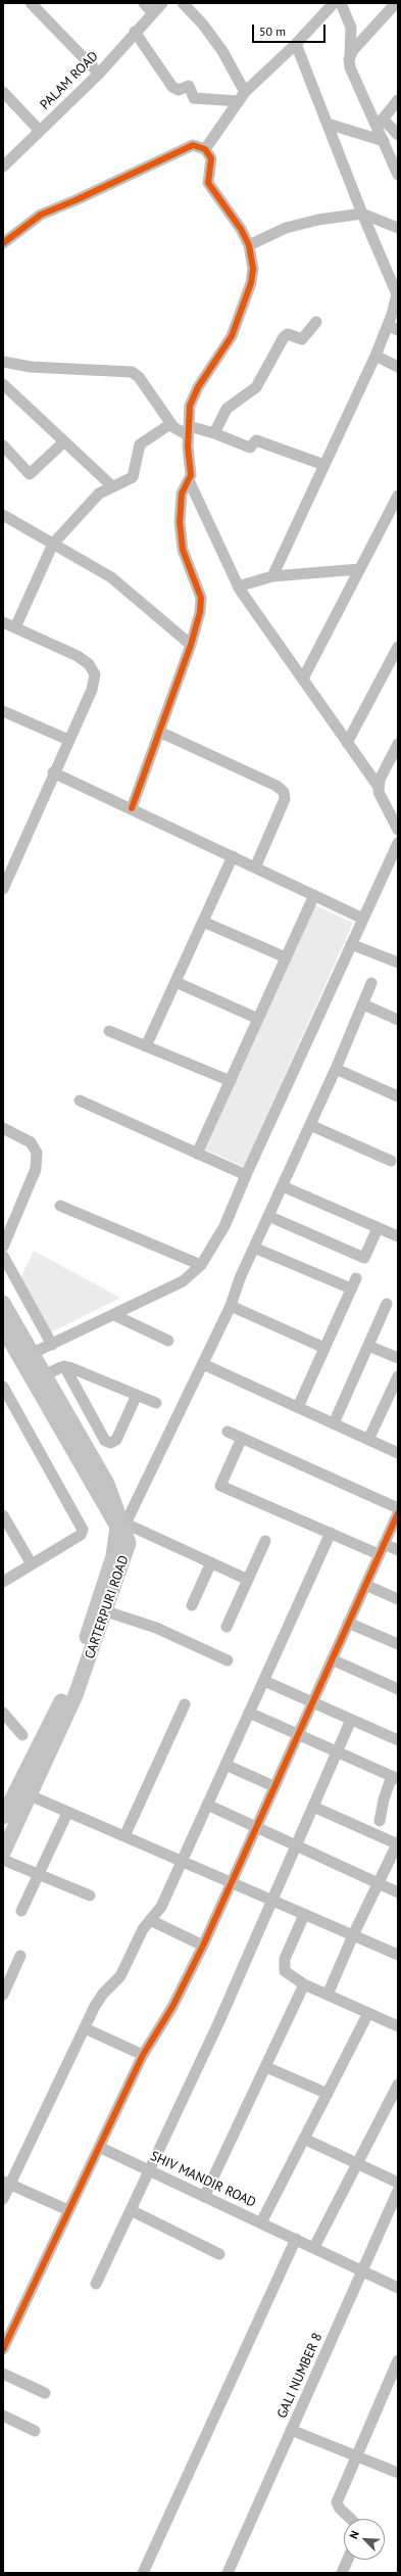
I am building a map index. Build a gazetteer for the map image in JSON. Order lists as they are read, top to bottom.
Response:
{
  "streets": {
    "main road": ["CARTERPURI ROAD"],
    "street": ["PALAM ROAD", "SHIV MANDIR ROAD", "GALI NUMBER 8"]
  },
  "crossings": [
    ["SHIV MANDIR ROAD", "GALI NUMBER 8"]
  ],
  "scale_bar": "50 m",
  "north": "top left"
}
